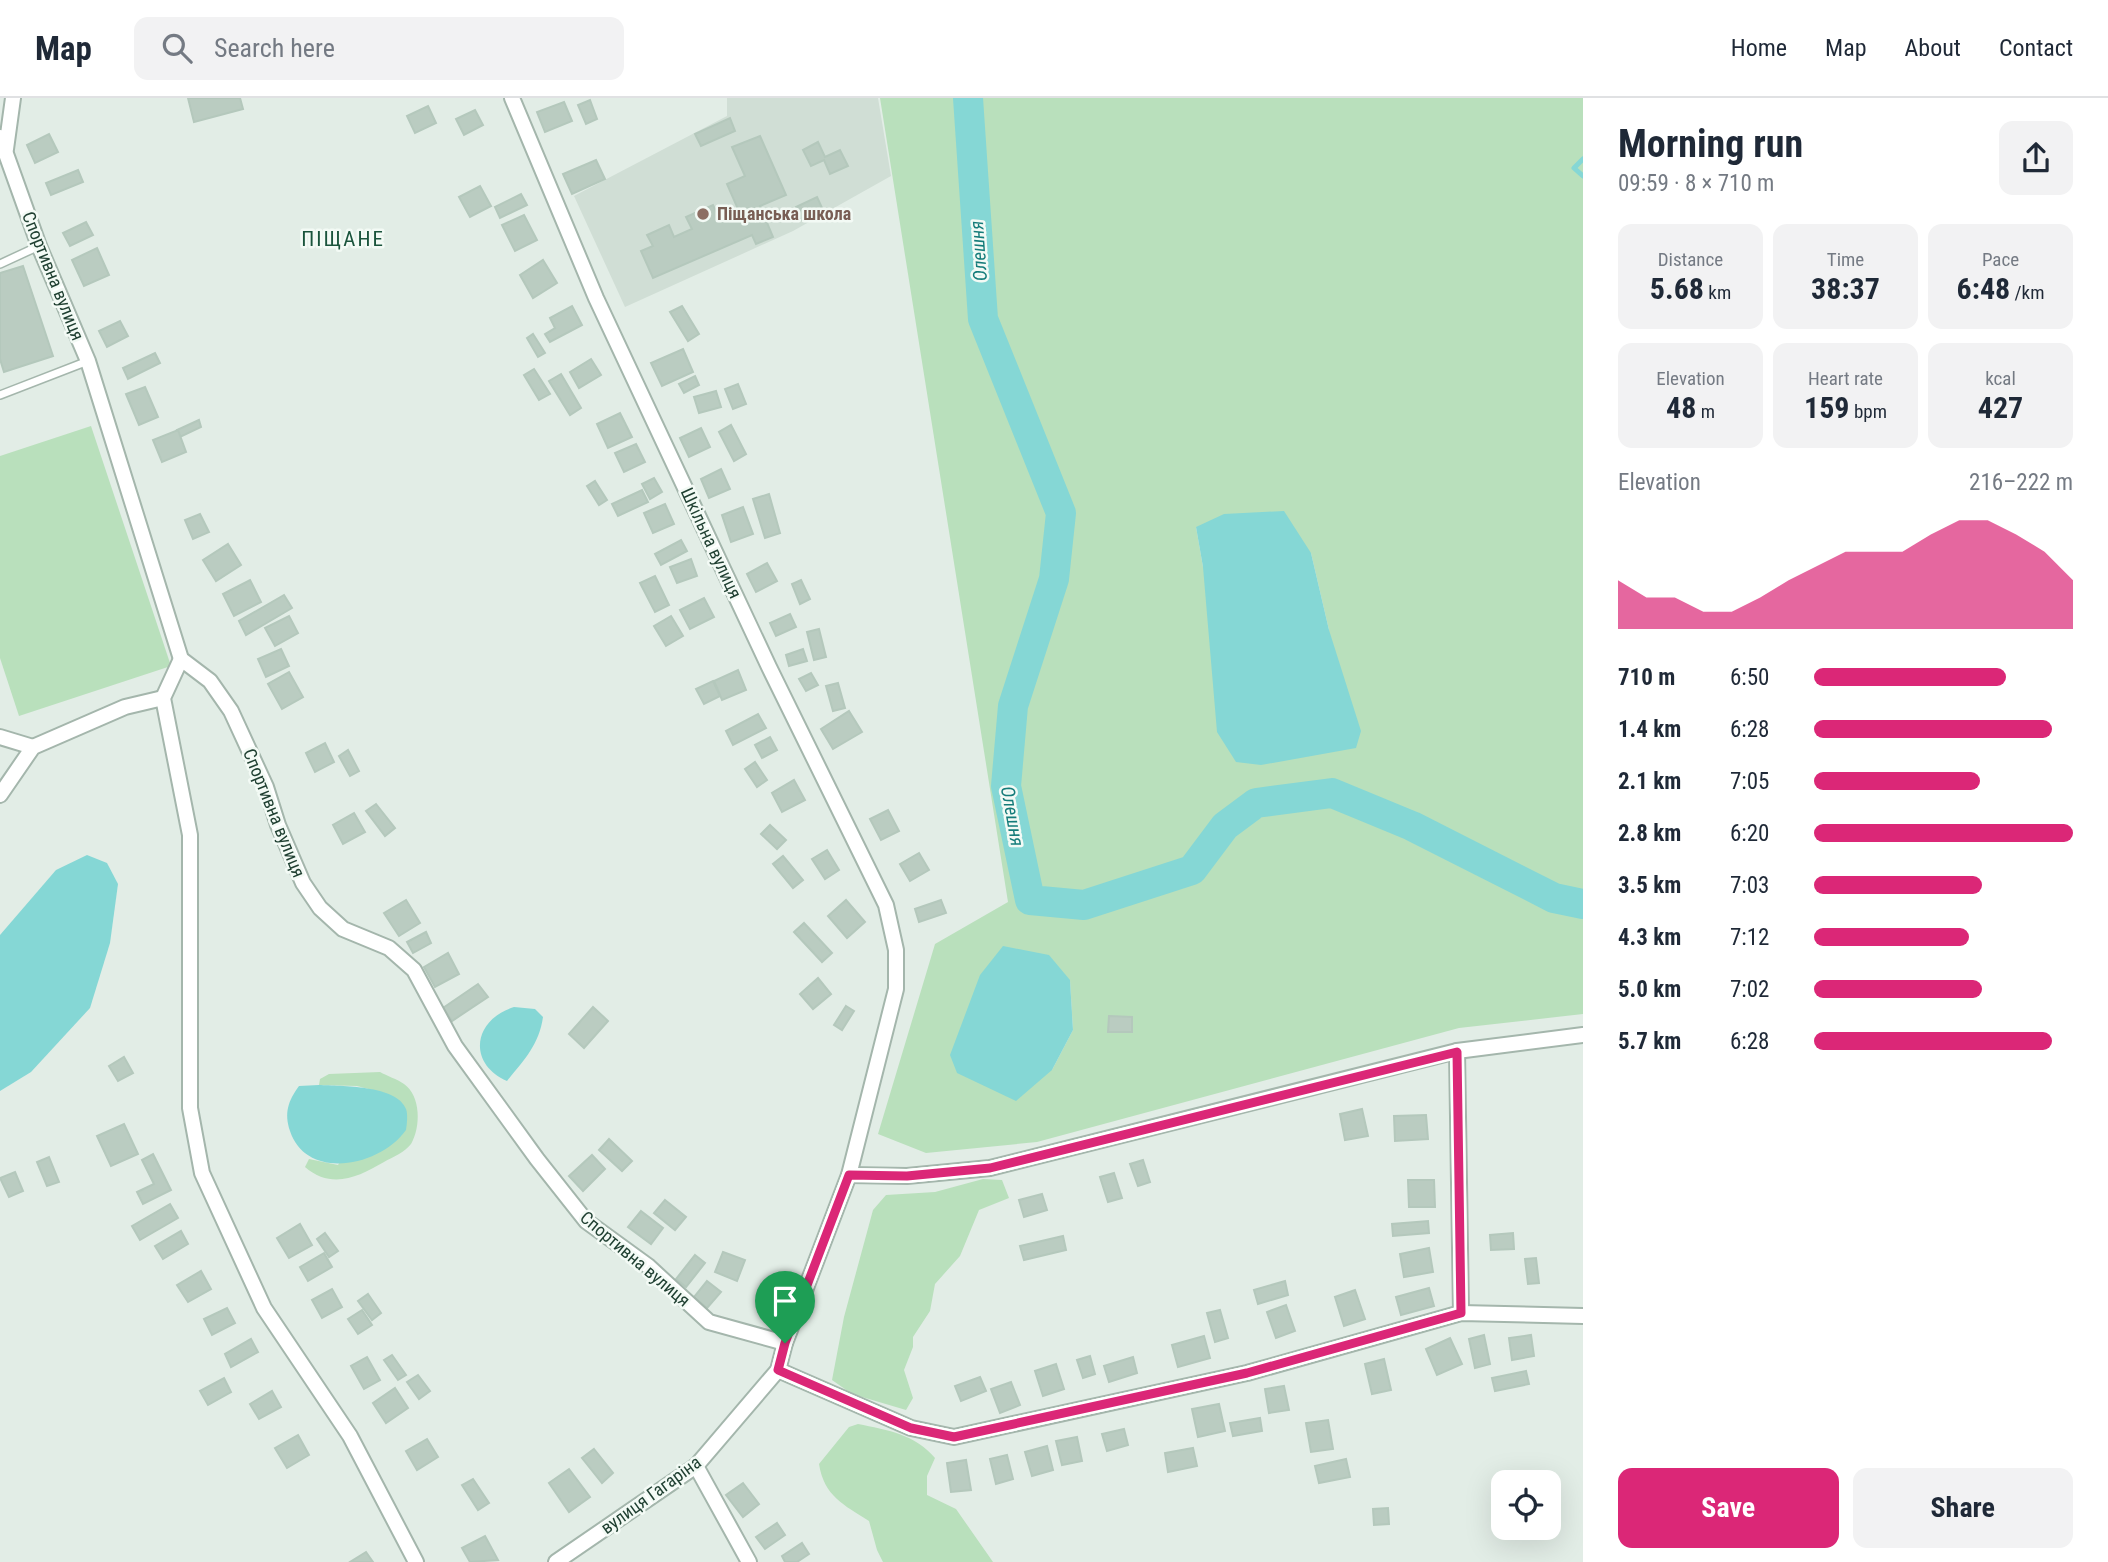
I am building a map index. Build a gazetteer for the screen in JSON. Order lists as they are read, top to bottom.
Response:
{
  "streets": {
    "street": ["Спортивна вулиця", "Шкільна вулиця", "вулиця Гагаріна"]
  },
  "crossings": [
    ["Спортивна вулиця", "вулиця Гагаріна"],
    ["Шкільна вулиця", "вулиця Гагаріна"]
  ],
  "districts": ["ПІЩАНЕ"],
  "water": ["Олешня"],
  "places": ["Піщанська школа"],
  "page": {
    "header": "Map",
    "search": "Search here",
    "nav": [
      "Home",
      "Map",
      "About",
      "Contact"
    ],
    "heading": ["Morning run", "09:59 · 8 × 710 m"],
    "stats": [
      ["Distance", "5.68 km"],
      ["Time", "38:37"],
      ["Pace", "6:48 /km"],
      ["Elevation", "48 m"],
      ["Heart rate", "159 bpm"],
      ["kcal", "427"]
    ],
    "chart": ["Elevation", "216–222 m"],
    "list": [
      {
        "name": "710 m",
        "note": "6:50"
      },
      {
        "name": "1.4 km",
        "note": "6:28"
      },
      {
        "name": "2.1 km",
        "note": "7:05"
      },
      {
        "name": "2.8 km",
        "note": "6:20"
      },
      {
        "name": "3.5 km",
        "note": "7:03"
      },
      {
        "name": "4.3 km",
        "note": "7:12"
      },
      {
        "name": "5.0 km",
        "note": "7:02"
      },
      {
        "name": "5.7 km",
        "note": "6:28"
      }
    ],
    "buttons": ["Save", "Share"]
  }
}
